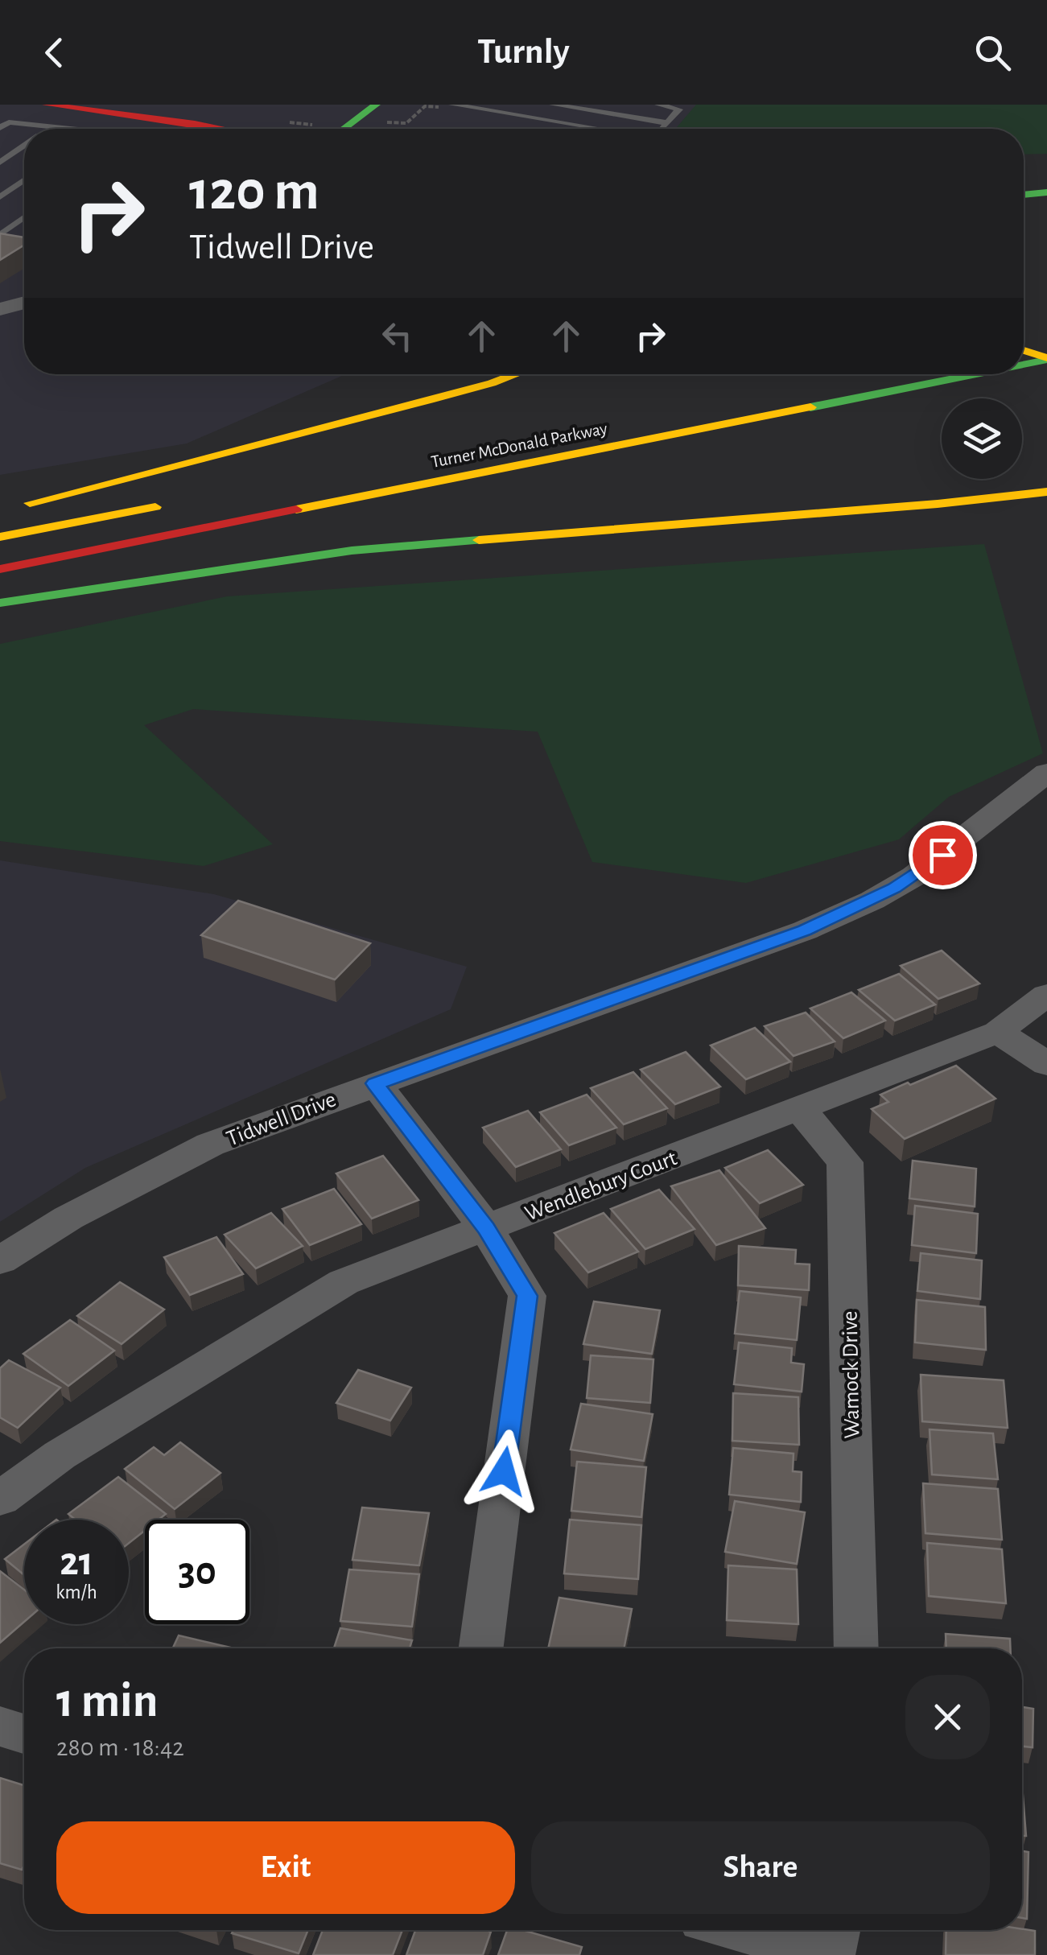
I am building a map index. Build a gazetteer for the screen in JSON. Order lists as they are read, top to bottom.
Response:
{
  "streets": {
    "main road": ["Turner McDonald Parkway"],
    "street": ["Tidwell Drive", "Wendlebury Court", "Wamock Drive"]
  },
  "crossings": [
    ["Wendlebury Court", "Wamock Drive"]
  ],
  "page": {
    "header": "Turnly",
    "turn": ["120 m", "Tidwell Drive"],
    "speed": "21 km/h",
    "limit": "30",
    "heading": ["1 min", "280 m · 18:42"],
    "buttons": ["Exit", "Share"]
  }
}
